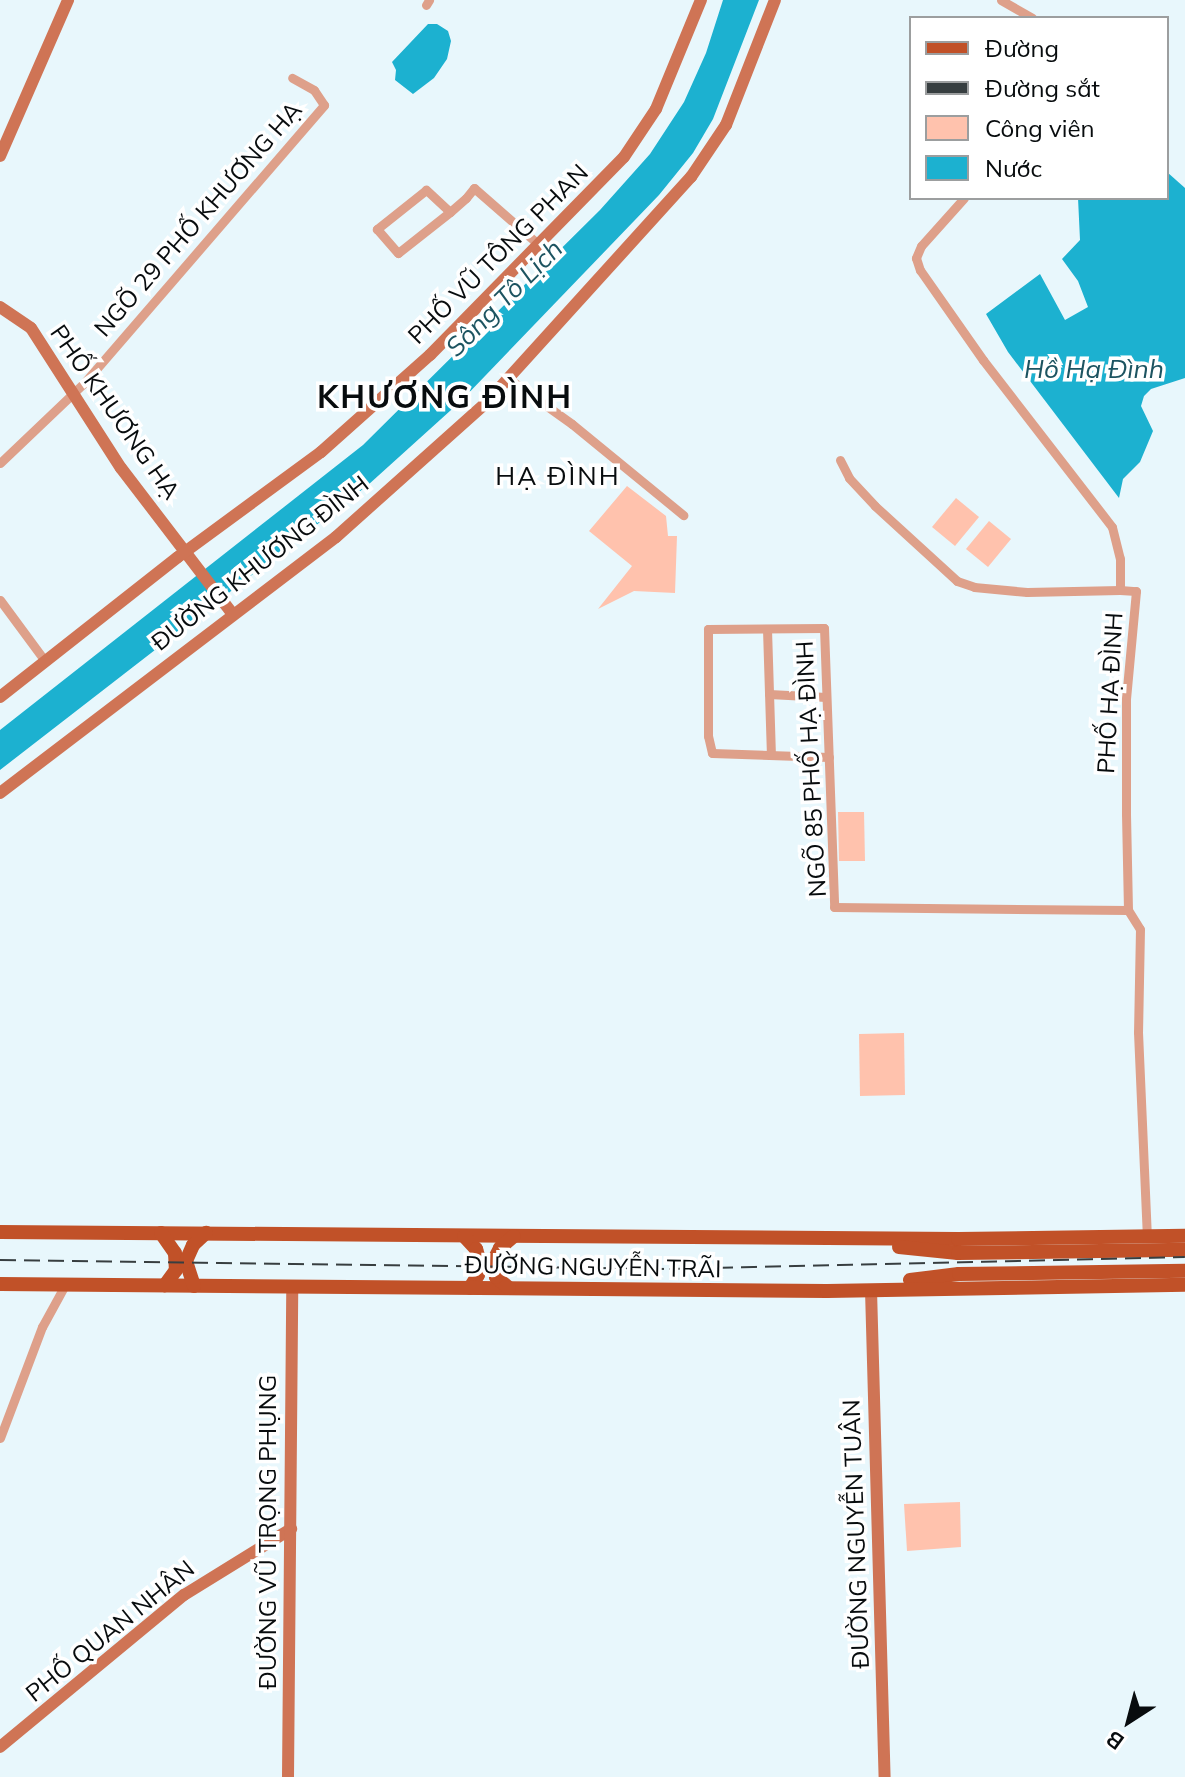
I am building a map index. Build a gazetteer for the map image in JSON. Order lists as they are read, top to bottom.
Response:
{
  "streets": {
    "main road": [
      "PHỐ VŨ TÔNG PHAN",
      "PHỐ KHƯƠNG HẠ",
      "ĐƯỜNG KHƯƠNG ĐÌNH",
      "ĐƯỜNG NGUYỄN TRÃI",
      "ĐƯỜNG VŨ TRỌNG PHỤNG",
      "ĐƯỜNG NGUYỄN TUÂN",
      "PHỐ QUAN NHÂN"
    ],
    "street": ["NGÕ 29 PHỐ KHƯƠNG HẠ", "PHỐ HẠ ĐÌNH", "NGÕ 85 PHỐ HẠ ĐÌNH"]
  },
  "crossings": [
    ["NGÕ 29 PHỐ KHƯƠNG HẠ", "PHỐ KHƯƠNG HẠ"],
    ["PHỐ VŨ TÔNG PHAN", "PHỐ KHƯƠNG HẠ"],
    ["PHỐ KHƯƠNG HẠ", "ĐƯỜNG KHƯƠNG ĐÌNH"],
    ["PHỐ HẠ ĐÌNH", "NGÕ 85 PHỐ HẠ ĐÌNH"],
    ["PHỐ HẠ ĐÌNH", "ĐƯỜNG NGUYỄN TRÃI"],
    ["ĐƯỜNG NGUYỄN TRÃI", "ĐƯỜNG VŨ TRỌNG PHỤNG"],
    ["ĐƯỜNG NGUYỄN TRÃI", "ĐƯỜNG NGUYỄN TUÂN"],
    ["ĐƯỜNG VŨ TRỌNG PHỤNG", "PHỐ QUAN NHÂN"]
  ],
  "districts": ["KHƯƠNG ĐÌNH", "HẠ ĐÌNH"],
  "water": ["Sông Tô Lịch", "Hồ Hạ Đình"],
  "legend": [
    "Đường",
    "Đường sắt",
    "Công viên",
    "Nước"
  ],
  "north": "bottom left"
}
